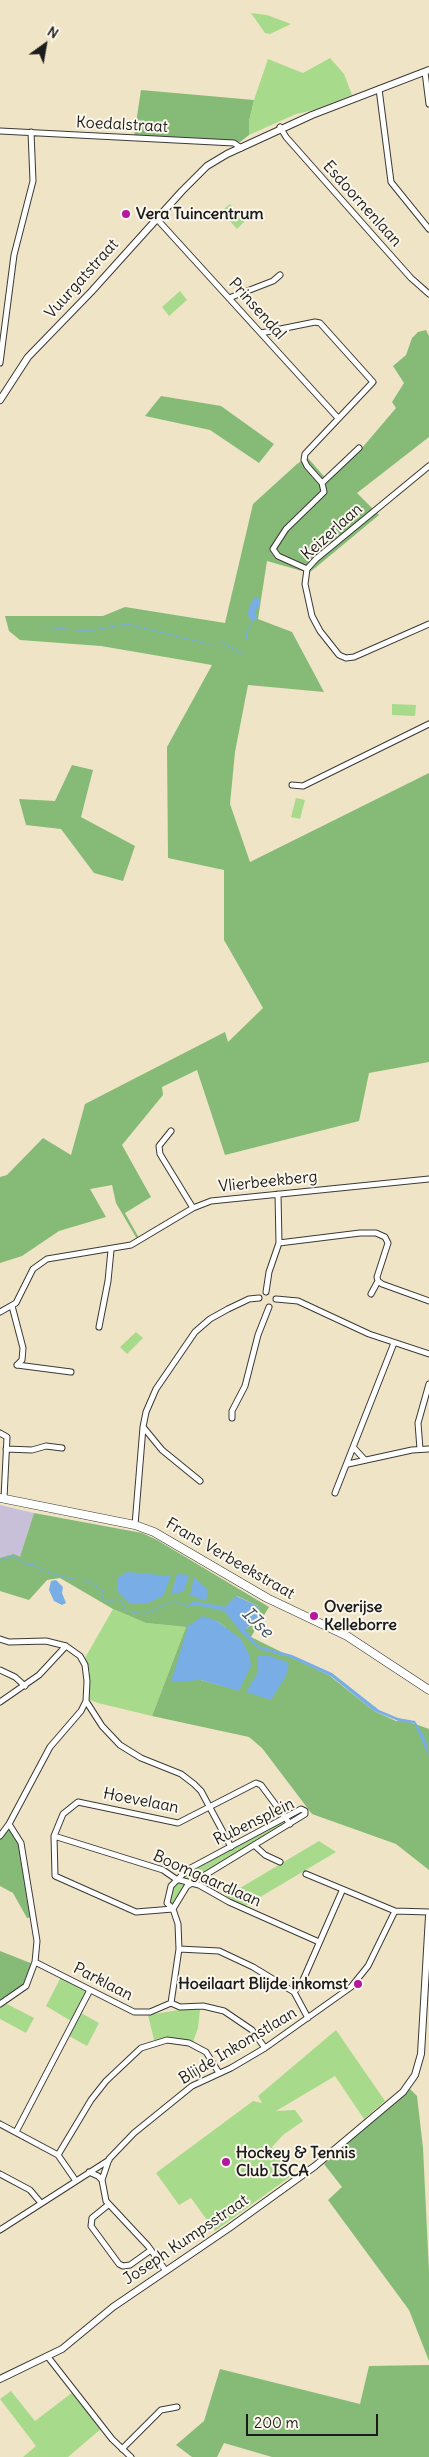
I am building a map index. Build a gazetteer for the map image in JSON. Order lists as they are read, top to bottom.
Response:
{
  "streets": {
    "main road": ["Frans Verbeekstraat"],
    "street": [
      "Koedalstraat",
      "Esdoornenlaan",
      "Vuurgatstraat",
      "Prinsendal",
      "Keizerlaan",
      "Vlierbeekberg",
      "Hoevelaan",
      "Rubensplein",
      "Boomgaardlaan",
      "Parklaan",
      "Blijde Inkomstlaan",
      "Joseph Kumpsstraat"
    ]
  },
  "crossings": [
    ["Koedalstraat", "Vuurgatstraat"],
    ["Esdoornenlaan", "Vuurgatstraat"],
    ["Vuurgatstraat", "Prinsendal"],
    ["Hoevelaan", "Rubensplein"],
    ["Hoevelaan", "Boomgaardlaan"],
    ["Rubensplein", "Boomgaardlaan"],
    ["Parklaan", "Blijde Inkomstlaan"]
  ],
  "water": ["IJse"],
  "places": [
    "Vera Tuincentrum",
    "Overijse Kelleborre",
    "Hoeilaart Blijde inkomst",
    "Hockey & Tennis Club ISCA"
  ],
  "scale_bar": "200 m",
  "north": "top right"
}
